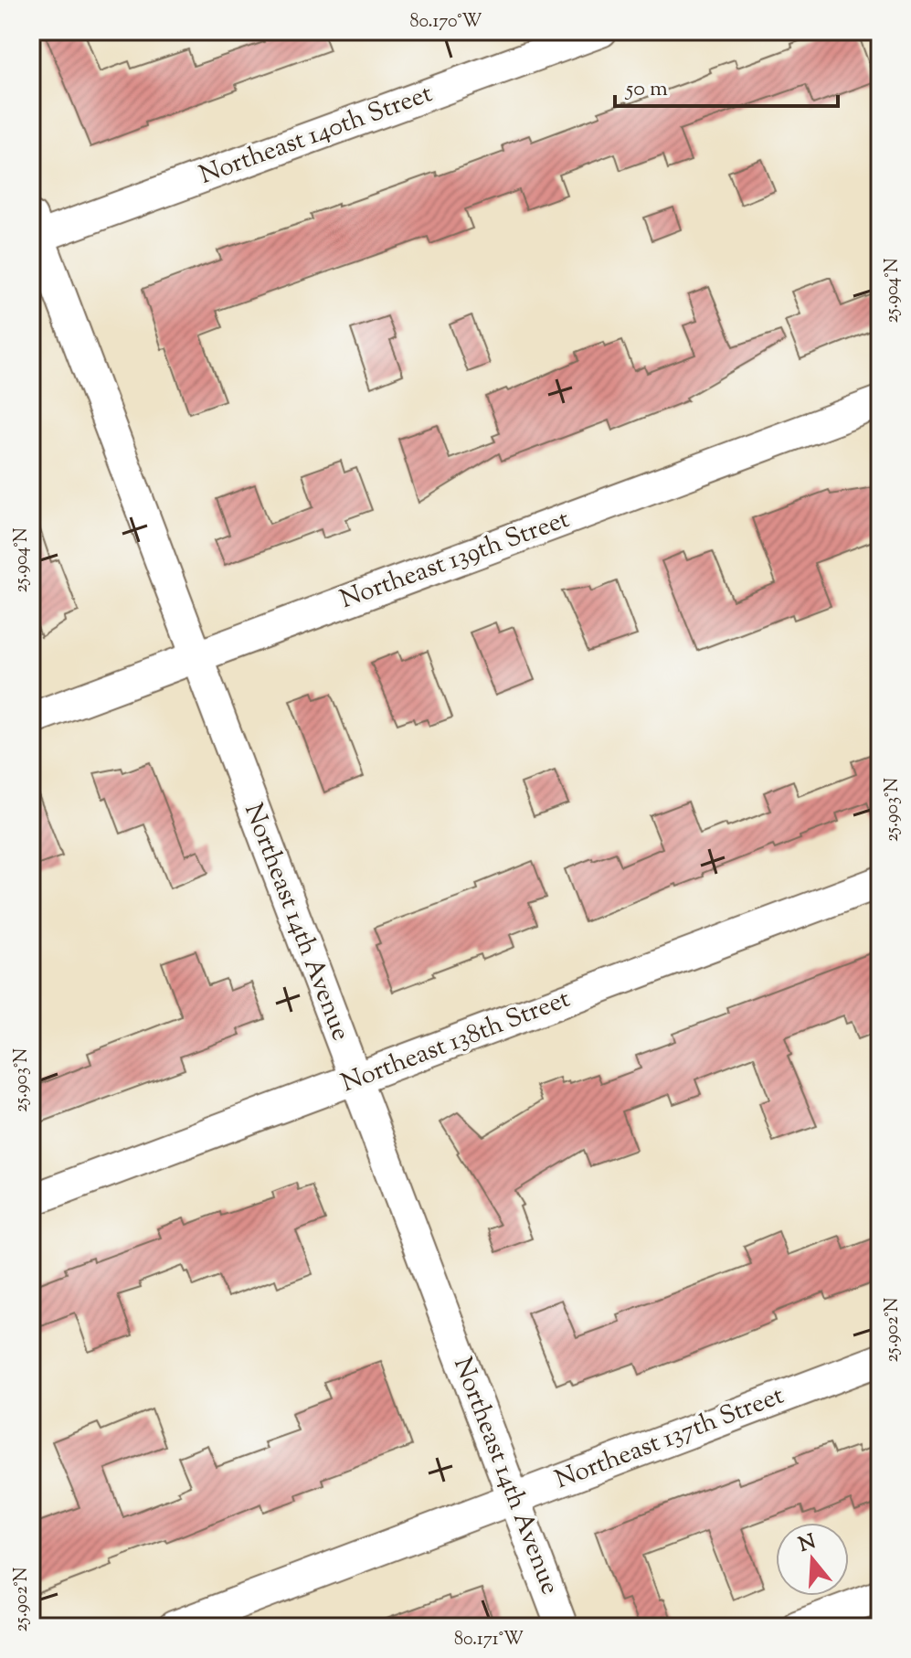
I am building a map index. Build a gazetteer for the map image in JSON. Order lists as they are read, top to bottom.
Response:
{
  "streets": {
    "street": [
      "Northeast 140th Street",
      "Northeast 139th Street",
      "Northeast 14th Avenue",
      "Northeast 138th Street",
      "Northeast 137th Street"
    ]
  },
  "crossings": [
    ["Northeast 140th Street", "Northeast 14th Avenue"],
    ["Northeast 139th Street", "Northeast 14th Avenue"],
    ["Northeast 14th Avenue", "Northeast 138th Street"],
    ["Northeast 14th Avenue", "Northeast 137th Street"]
  ],
  "scale_bar": "50 m",
  "north": "top",
  "coordinates": [
    "80.170°W",
    "25.904°N",
    "25.903°N",
    "25.902°N",
    "80.171°W"
  ]
}
